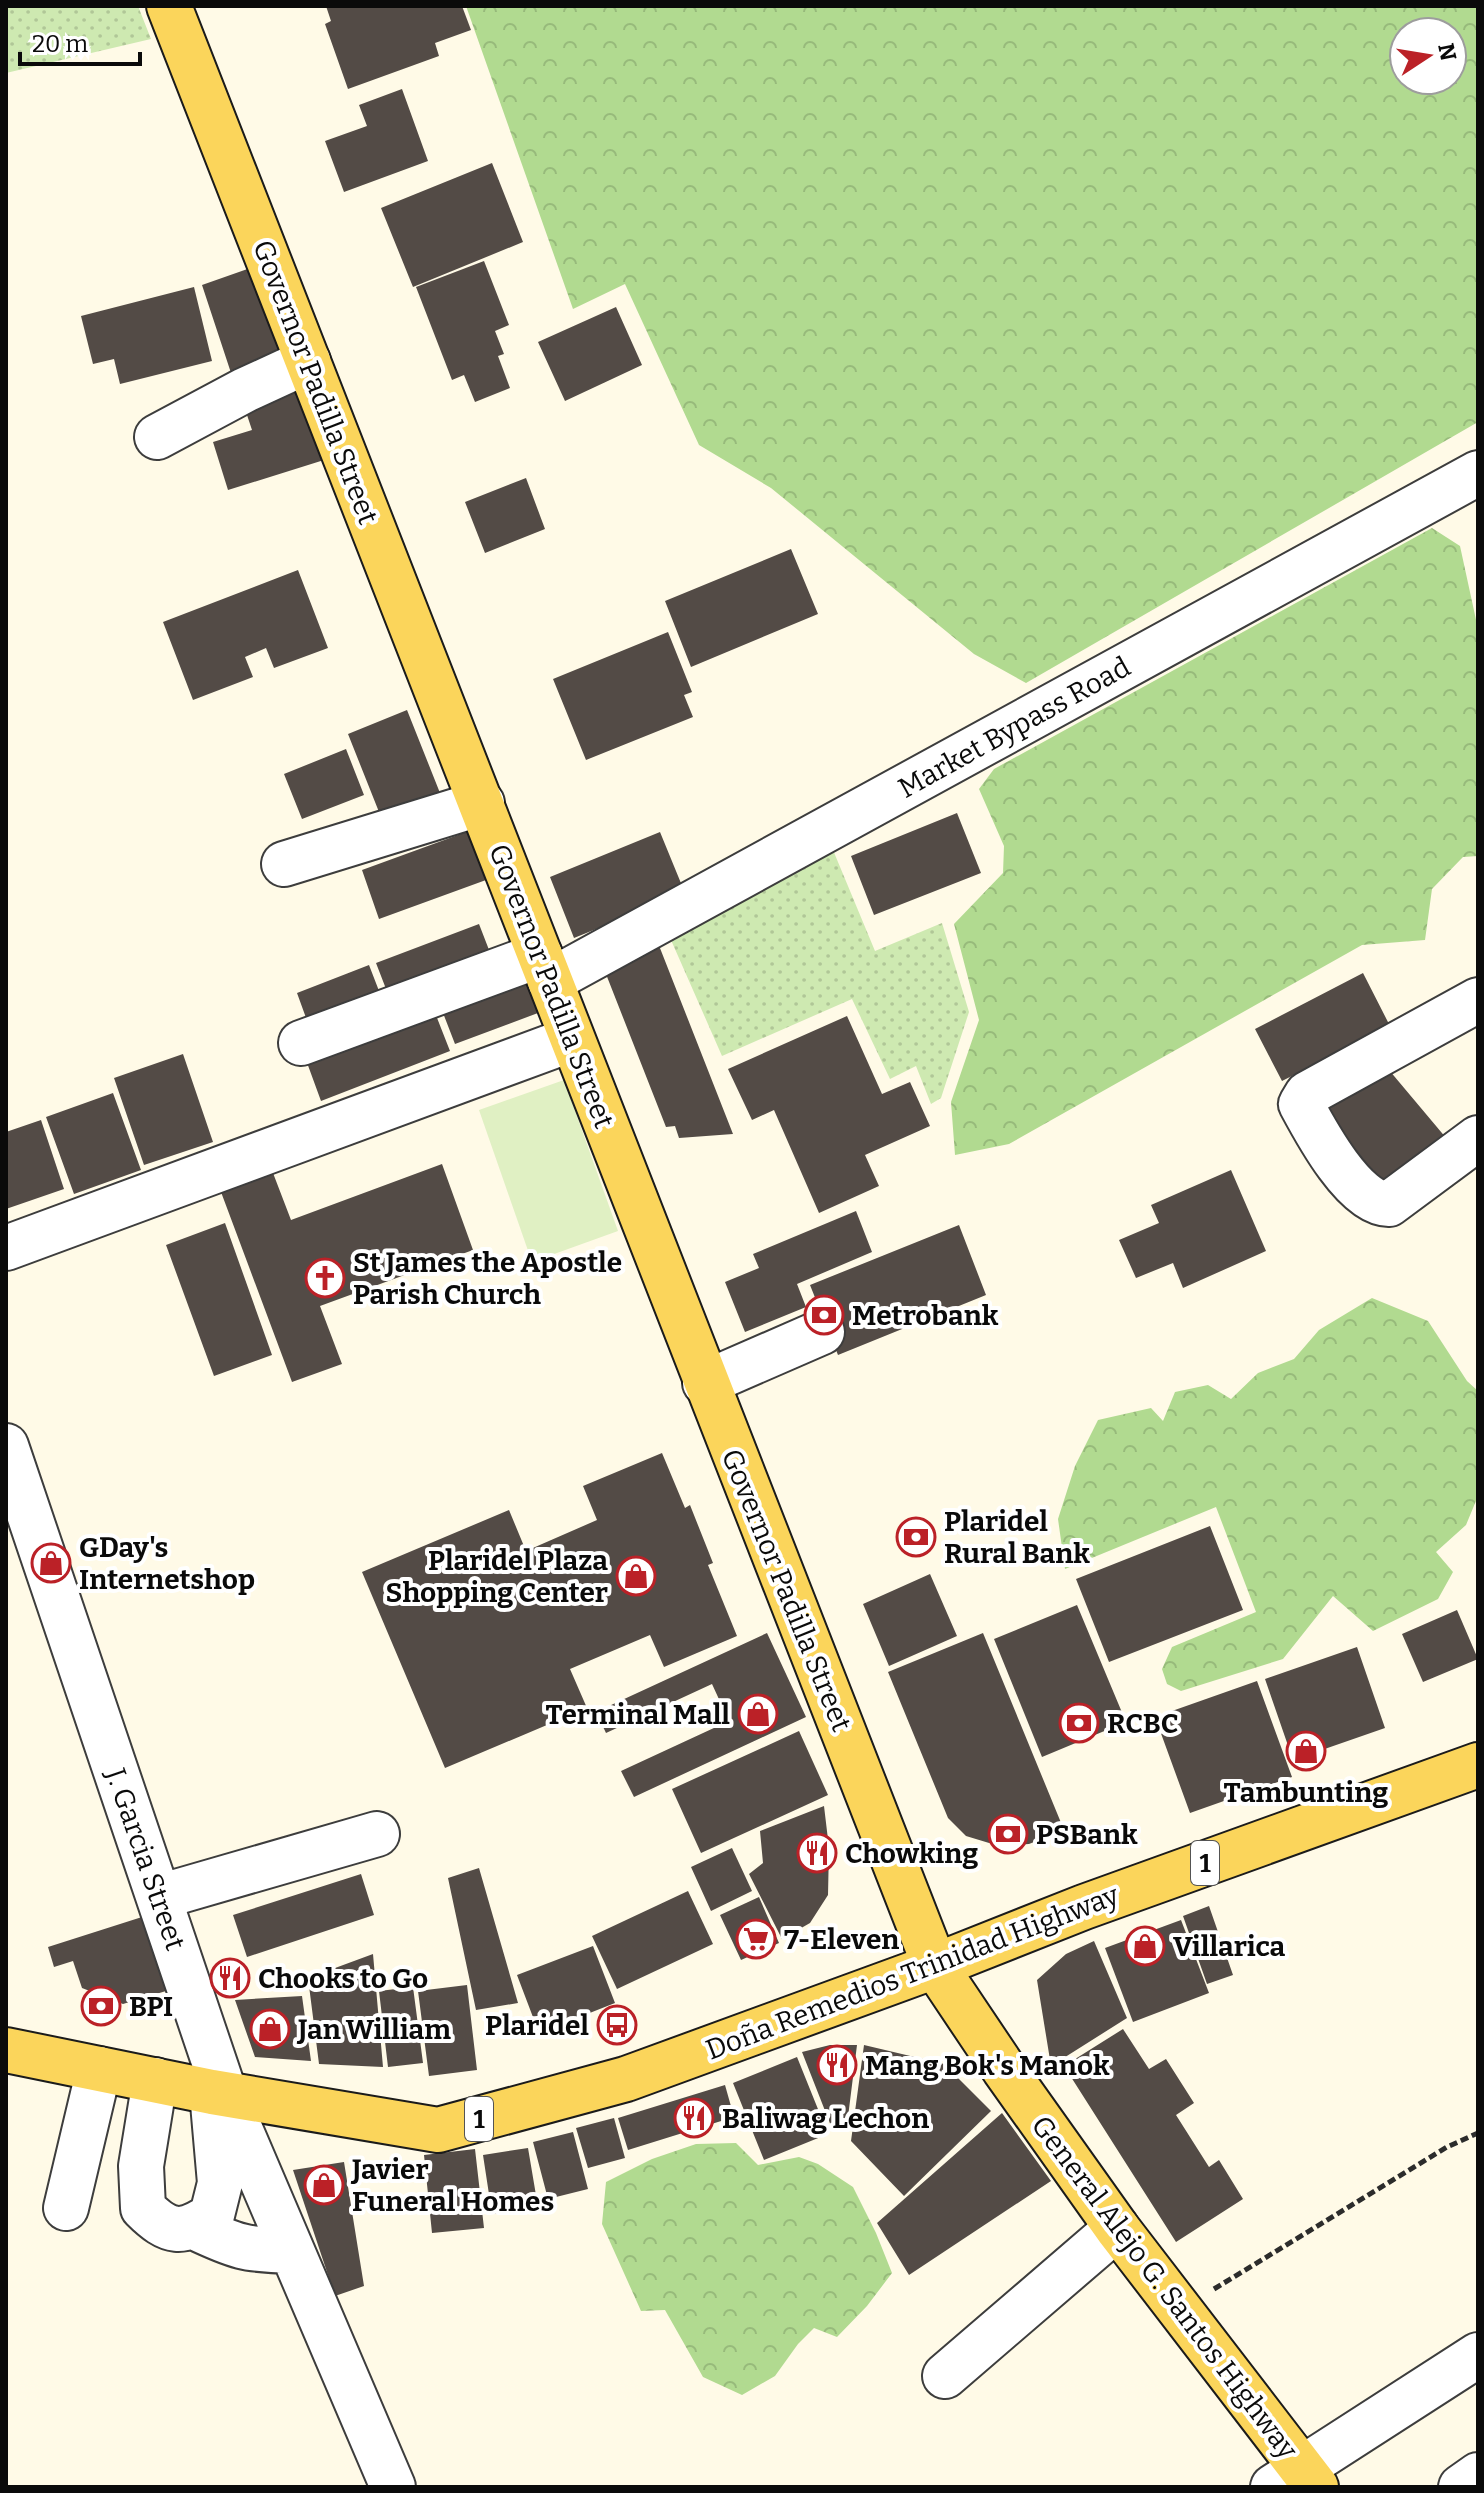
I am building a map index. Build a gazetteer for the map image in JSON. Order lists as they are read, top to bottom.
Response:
{
  "streets": {
    "main road": [
      "Governor Padilla Street",
      "1",
      "Doña Remedios Trinidad Highway",
      "General Alejo G. Santos Highway"
    ],
    "street": ["Market Bypass Road", "J. Garcia Street"]
  },
  "crossings": [
    ["Governor Padilla Street", "Market Bypass Road"],
    ["Governor Padilla Street", "Doña Remedios Trinidad Highway"],
    ["Governor Padilla Street", "General Alejo G. Santos Highway"],
    ["J. Garcia Street", "Doña Remedios Trinidad Highway"],
    ["Doña Remedios Trinidad Highway", "General Alejo G. Santos Highway"]
  ],
  "places": {
    "church": ["St James the Apostle Parish Church"],
    "bank": [
      "Metrobank",
      "Plaridel Rural Bank",
      "RCBC",
      "PSBank",
      "BPI"
    ],
    "shop": [
      "GDay's Internetshop",
      "Plaridel Plaza Shopping Center",
      "Terminal Mall",
      "Tambunting",
      "Villarica",
      "Jan William",
      "Javier Funeral Homes"
    ],
    "restaurant": [
      "Chowking",
      "Chooks to Go",
      "Mang Bok's Manok",
      "Baliwag Lechon"
    ],
    "supermarket": ["7-Eleven"],
    "bus stop": ["Plaridel"]
  },
  "scale_bar": "20 m",
  "north": "right"
}
